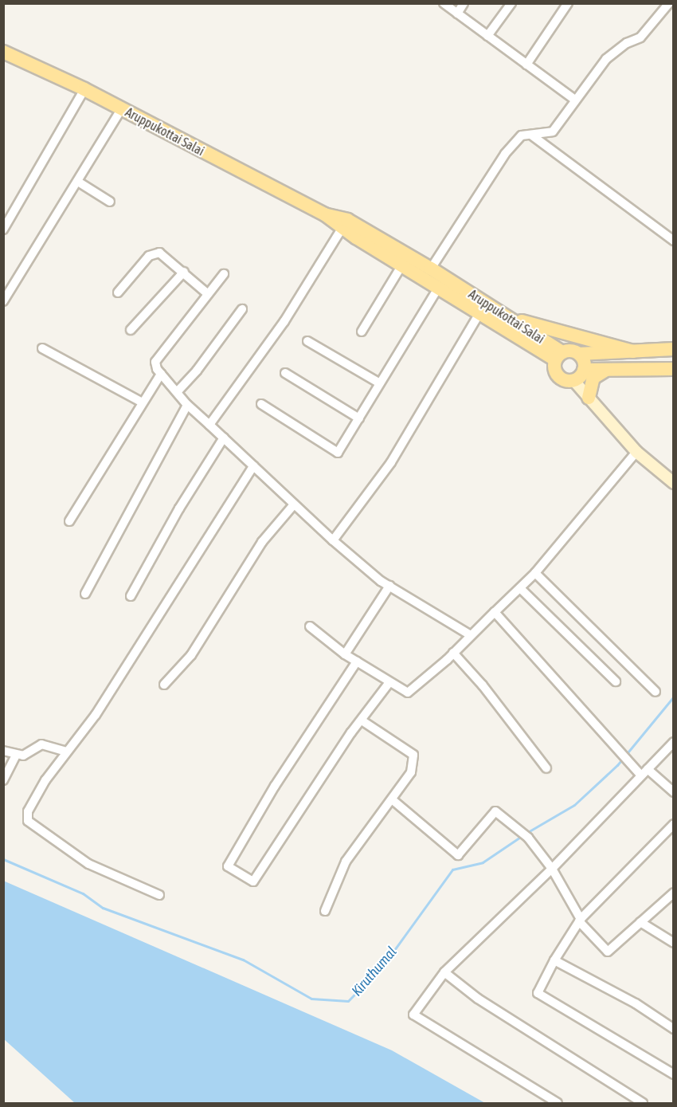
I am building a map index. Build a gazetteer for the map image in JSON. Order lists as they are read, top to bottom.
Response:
{
  "streets": {
    "main road": ["Aruppukottai Salai"]
  },
  "water": ["Kiruthumal"]
}
